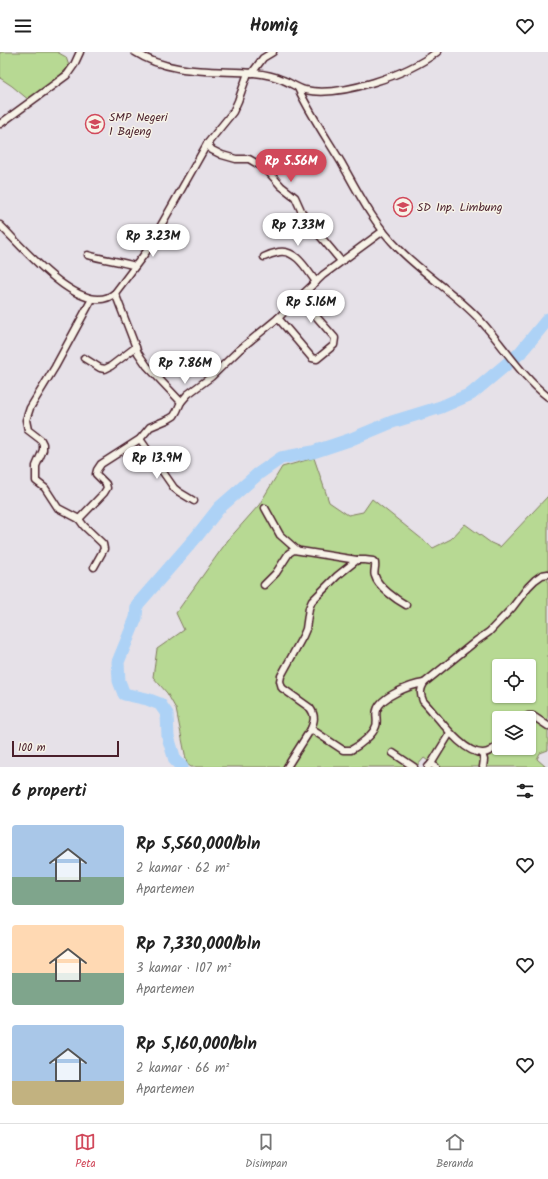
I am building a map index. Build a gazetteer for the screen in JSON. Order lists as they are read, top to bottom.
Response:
{
  "places": {
    "school or university": ["SMP Negeri 1 Bajeng", "SD Inp. Limbung"]
  },
  "scale_bar": "100 m",
  "page": {
    "header": "Homiq",
    "price": [
      "Rp 5.56M",
      "Rp 7.33M",
      "Rp 3.23M",
      "Rp 5.16M",
      "Rp 7.86M",
      "Rp 13.9M"
    ],
    "scale": "100 m",
    "heading": "6 properti",
    "list": [
      {
        "name": "Rp 5,560,000/bln",
        "note": "2 kamar · 62 m² · Apartemen"
      },
      {
        "name": "Rp 7,330,000/bln",
        "note": "3 kamar · 107 m² · Apartemen"
      },
      {
        "name": "Rp 5,160,000/bln",
        "note": "2 kamar · 66 m² · Apartemen"
      }
    ],
    "tabs": ["Peta", "Disimpan", "Beranda"]
  }
}
